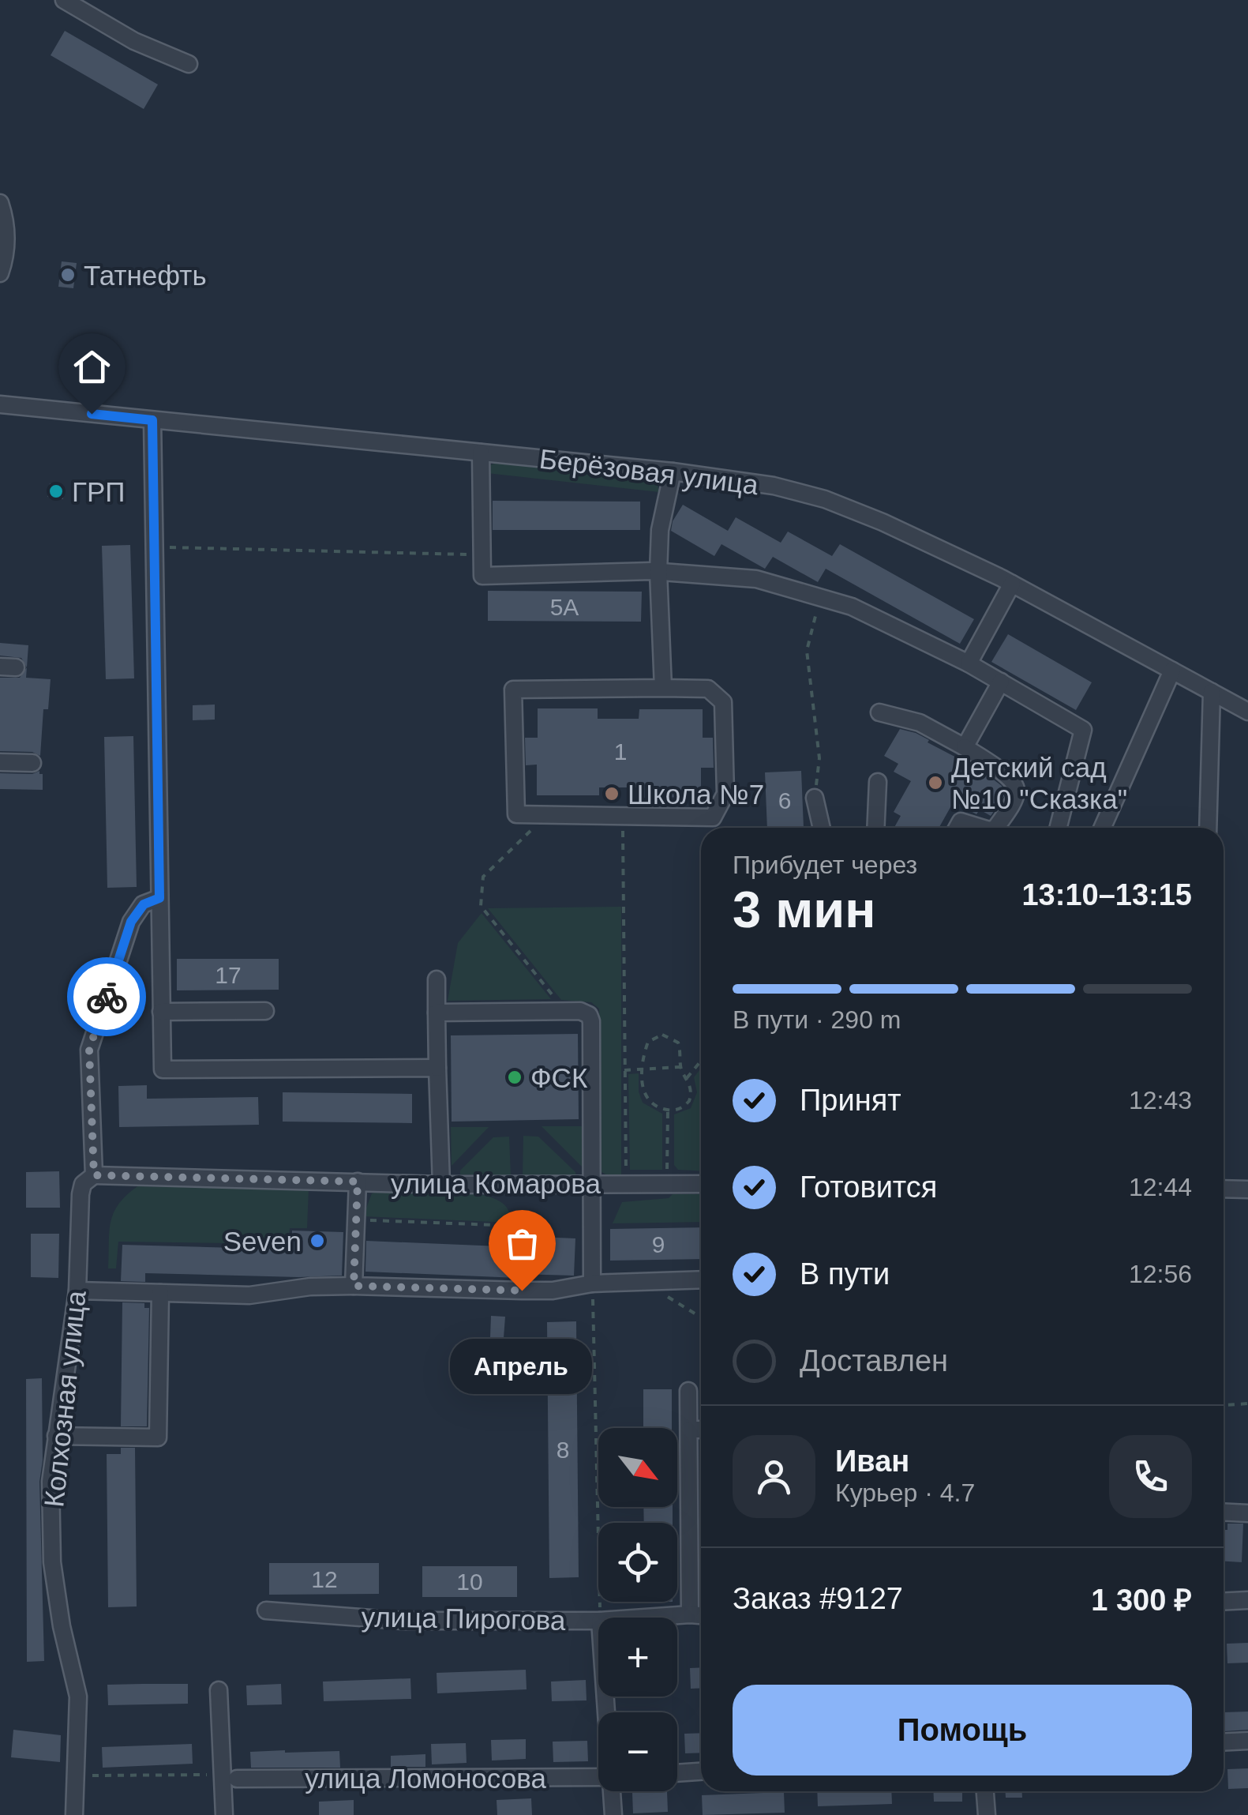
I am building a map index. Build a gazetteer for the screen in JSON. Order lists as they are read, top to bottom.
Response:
{
  "streets": {
    "street": [
      "Берёзовая улица",
      "улица Комарова",
      "Колхозная улица",
      "улица Пирогова",
      "улица Ломоносова"
    ]
  },
  "crossings": [
    ["улица Комарова", "Колхозная улица"]
  ],
  "places": [
    "Татнефть",
    "ГРП",
    "Детский сад №10 \"Сказка\"",
    "Школа №7",
    "ФСК",
    "Seven",
    "Апрель"
  ],
  "house_numbers": [
    "5А",
    "1",
    "6",
    "17",
    "9",
    "8",
    "12",
    "10"
  ],
  "north": "bottom right",
  "page": {
    "heading": ["3 мин", "Прибудет через", "13:10–13:15"],
    "panel": [
      "Иван",
      "Курьер · 4.7",
      "Заказ #9127",
      "1 300 ₽"
    ],
    "bar": "В пути · 290 m",
    "list": [
      ["Принят", "12:43"],
      ["Готовится", "12:44"],
      ["В пути", "12:56"],
      "Доставлен"
    ],
    "bubble": "Апрель",
    "map_buttons": ["+", "−"],
    "buttons": "Помощь"
  }
}
